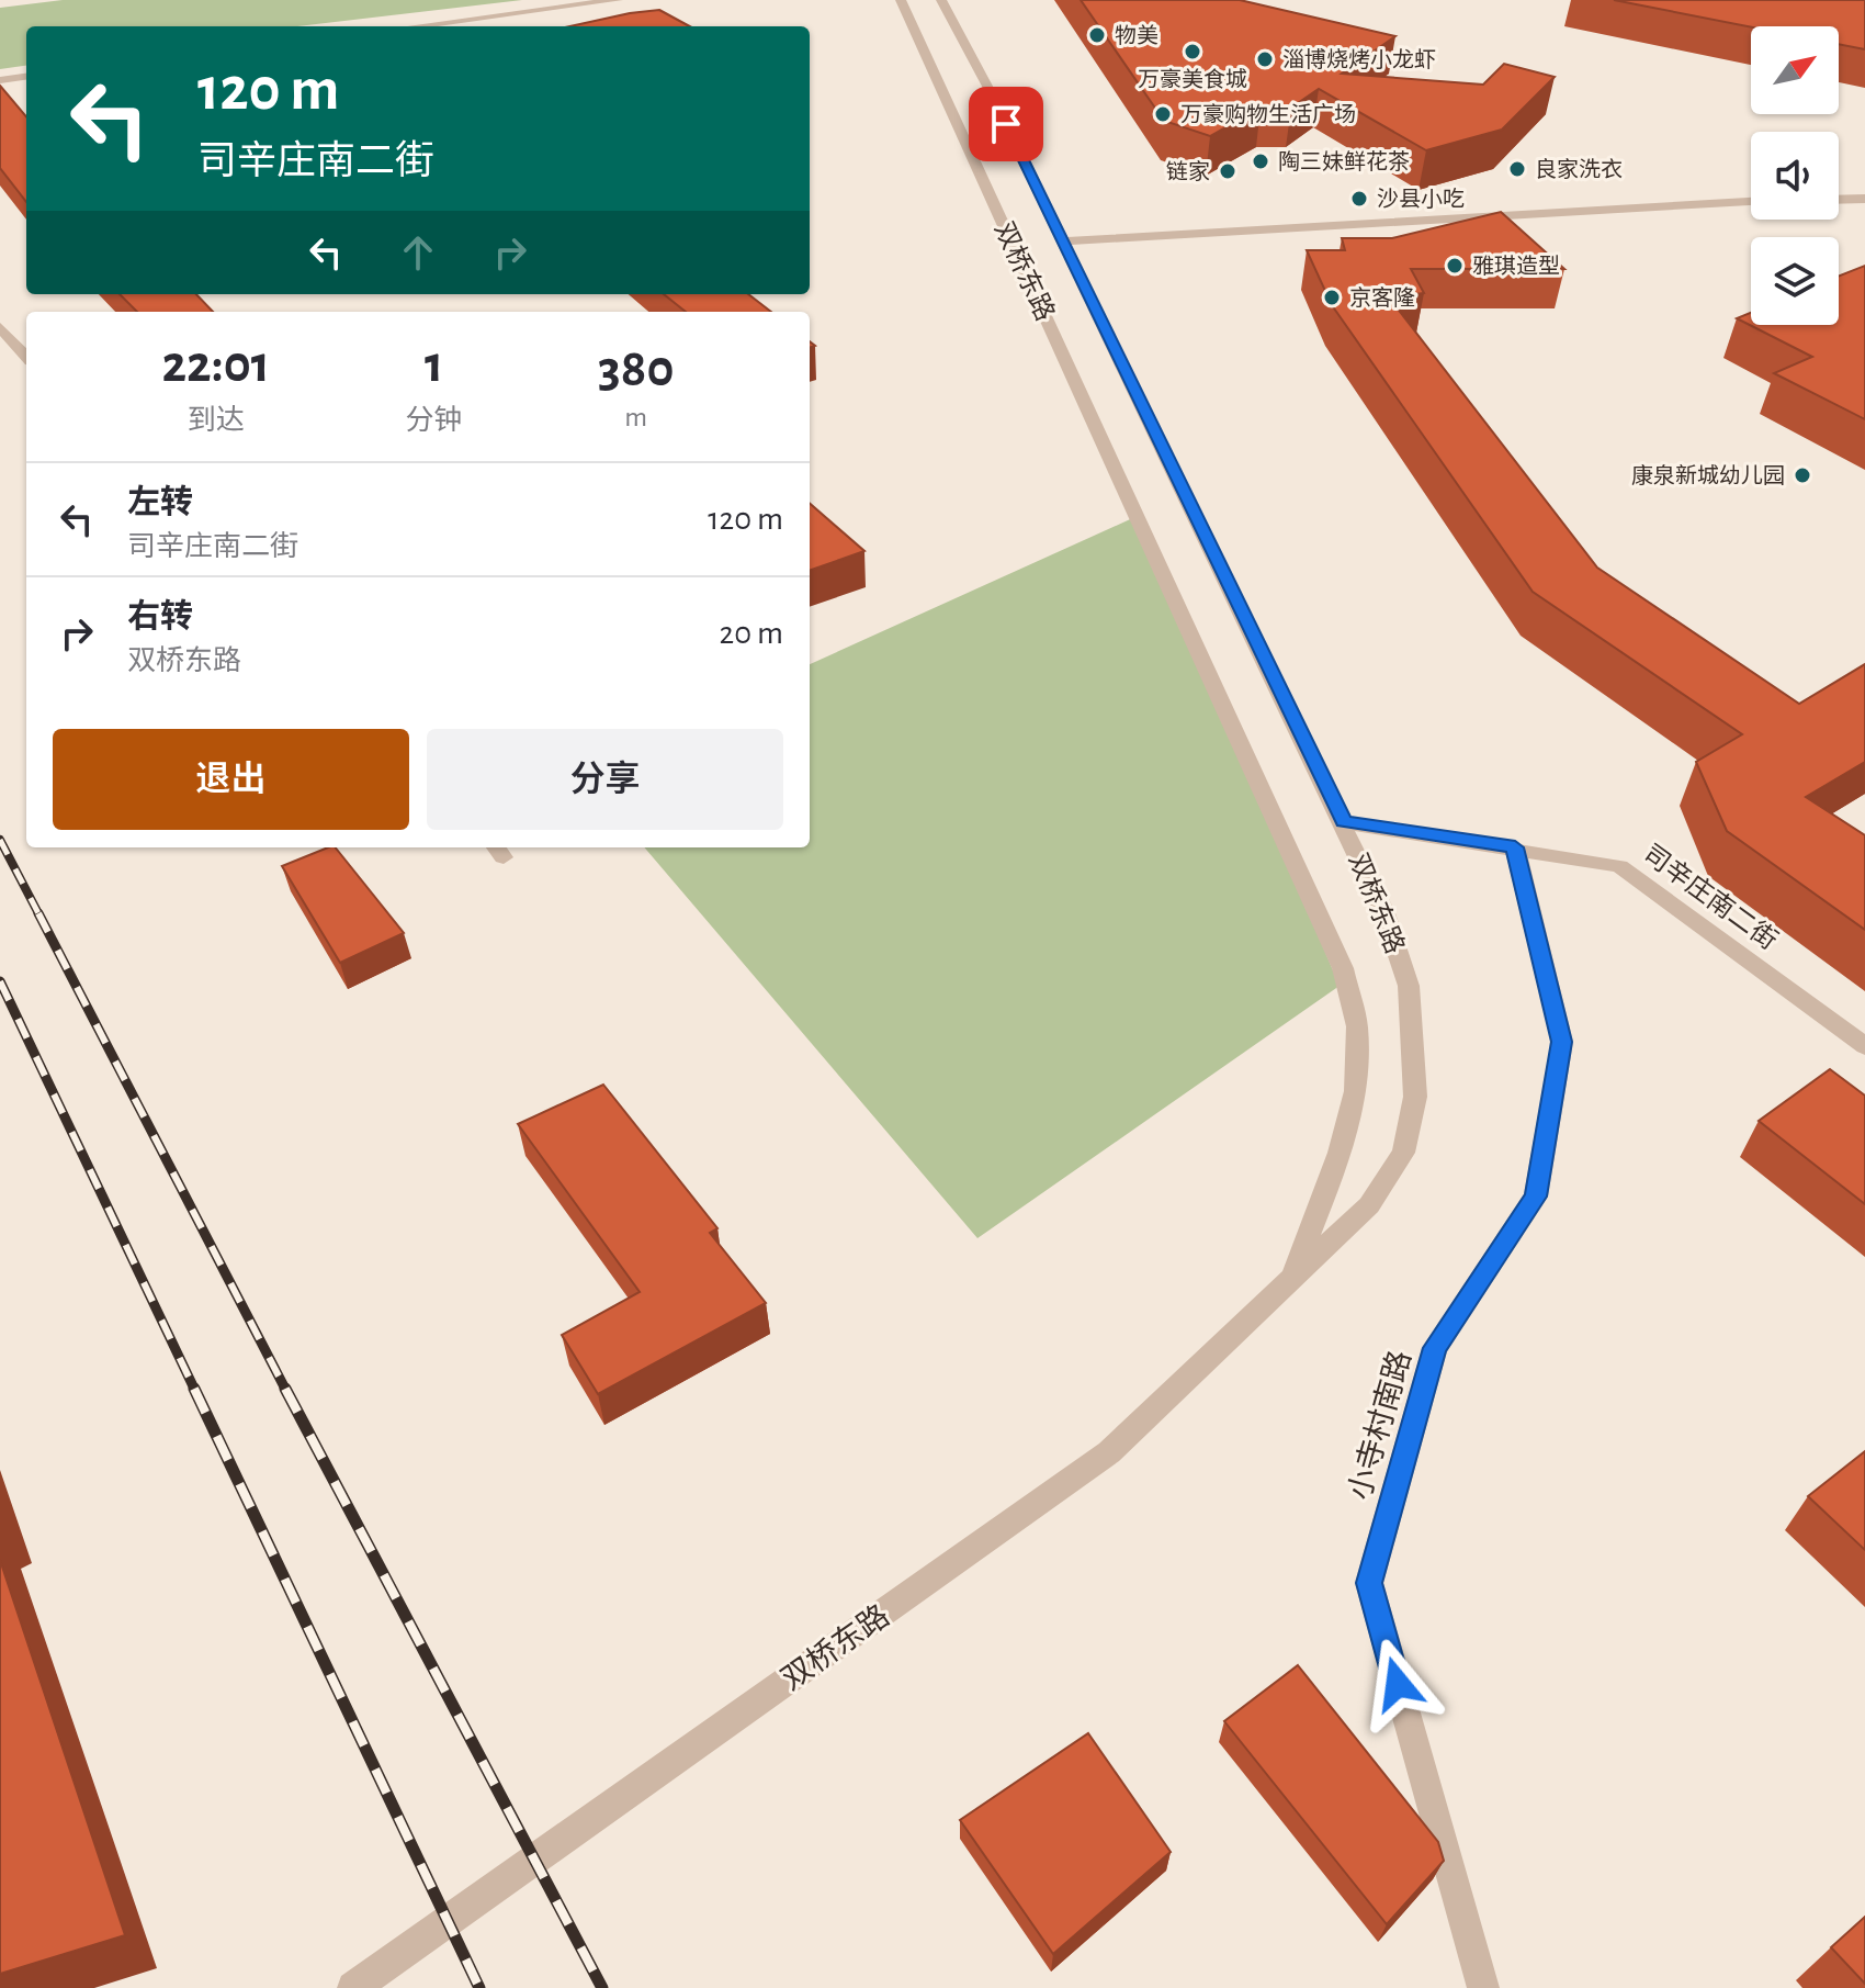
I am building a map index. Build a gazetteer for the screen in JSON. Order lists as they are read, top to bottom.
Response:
{
  "streets": {
    "street": ["双桥东路", "司辛庄南二街", "小寺村南路"]
  },
  "crossings": [
    ["双桥东路", "司辛庄南二街"],
    ["司辛庄南二街", "小寺村南路"]
  ],
  "places": [
    "物美",
    "万豪美食城",
    "淄博烧烤小龙虾",
    "万豪购物生活广场",
    "陶三妹鲜花茶",
    "良家洗衣",
    "链家",
    "沙县小吃",
    "雅琪造型",
    "京客隆",
    "康泉新城幼儿园"
  ],
  "north": "top right",
  "page": {
    "turn": ["120 m", "司辛庄南二街"],
    "eta": [
      "22:01",
      "到达",
      "1",
      "分钟",
      "380",
      "m"
    ],
    "list": [
      {
        "name": "左转",
        "note": "司辛庄南二街",
        "value": "120 m"
      },
      {
        "name": "右转",
        "note": "双桥东路",
        "value": "20 m"
      }
    ],
    "buttons": ["退出", "分享"]
  }
}
